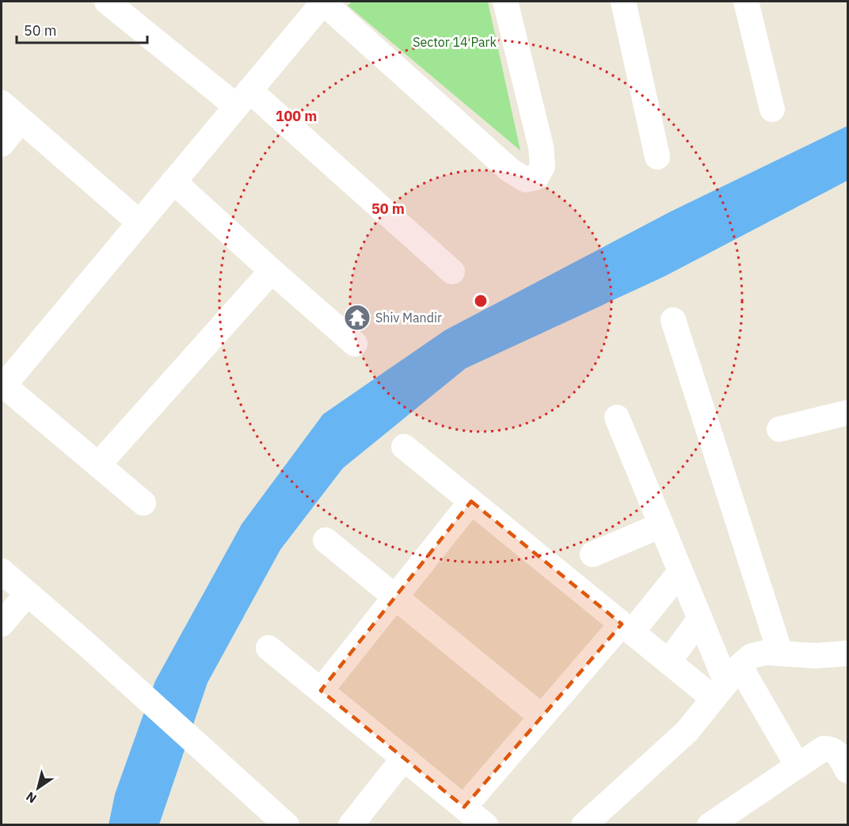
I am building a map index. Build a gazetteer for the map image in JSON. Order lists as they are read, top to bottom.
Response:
{
  "parks": ["Sector 14 Park"],
  "places": {
    "temple": ["Shiv Mandir"]
  },
  "scale_bar": "50 m",
  "north": "bottom left",
  "rings": ["100 m", "50 m"]
}
